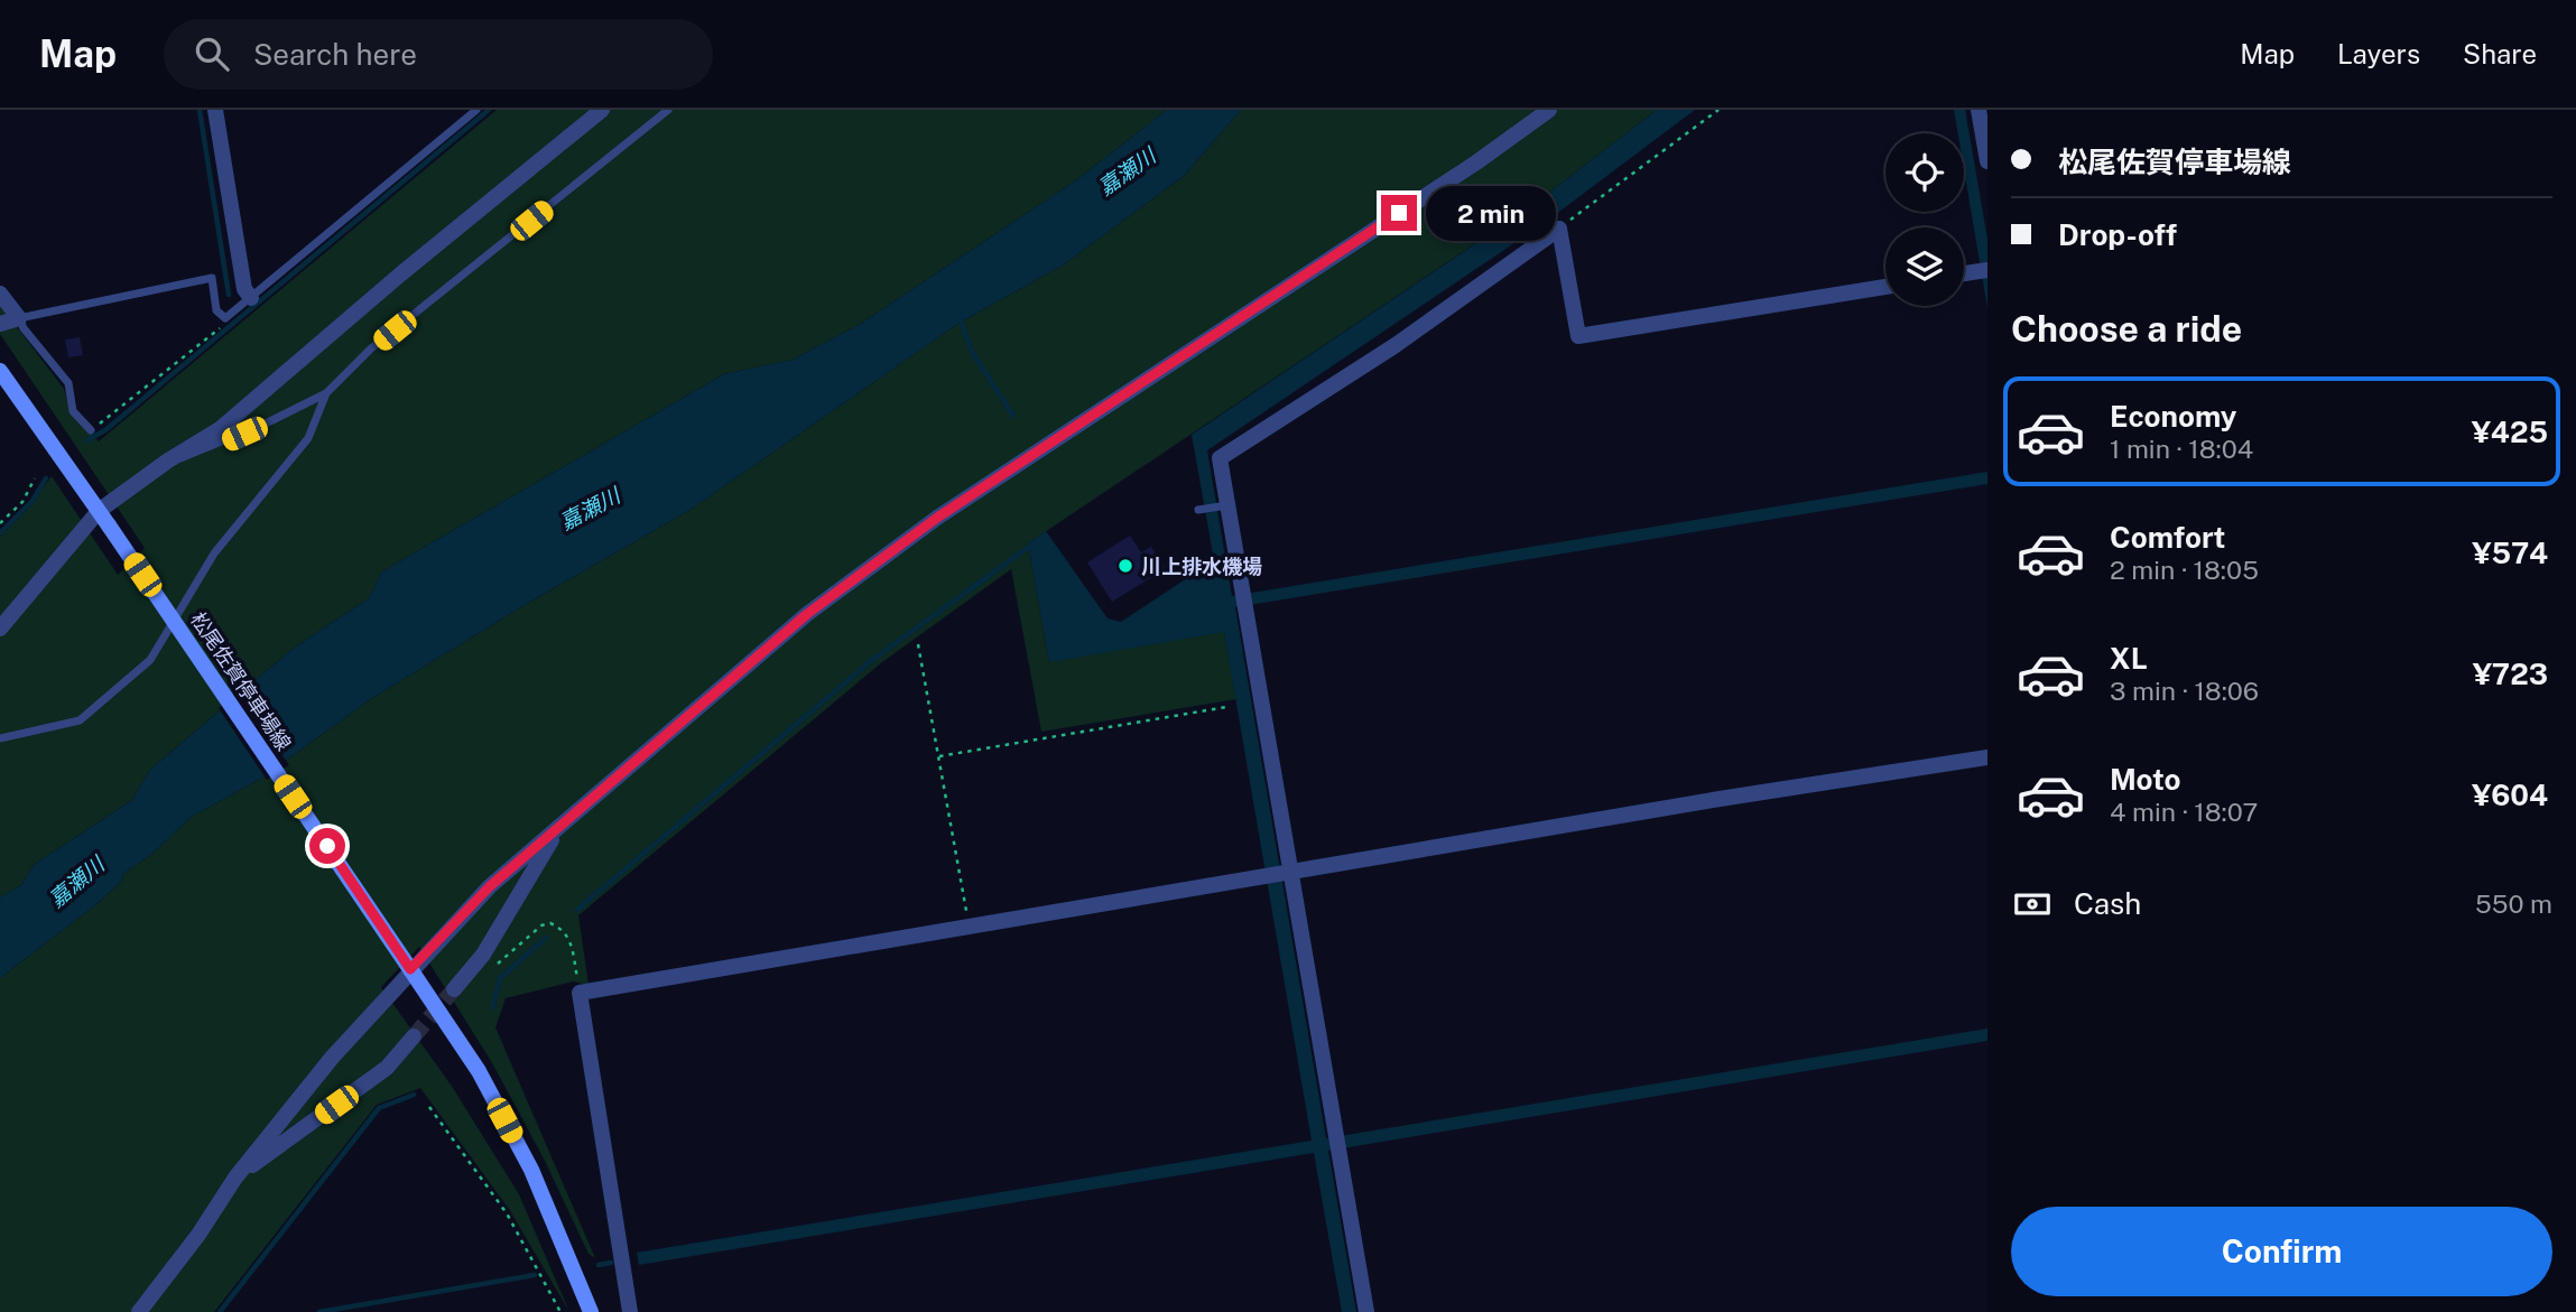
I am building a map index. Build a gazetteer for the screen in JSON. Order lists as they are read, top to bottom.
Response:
{
  "streets": {
    "main road": ["松尾佐賀停車場線"]
  },
  "water": ["嘉瀬川"],
  "places": ["川上排水機場"],
  "page": {
    "header": "Map",
    "search": "Search here",
    "nav": ["Map", "Layers", "Share"],
    "banner": ["松尾佐賀停車場線", "Drop-off"],
    "bubble": "2 min",
    "heading": "Choose a ride",
    "list": [
      {
        "name": "Economy",
        "note": "1 min · 18:04",
        "value": "¥425"
      },
      {
        "name": "Comfort",
        "note": "2 min · 18:05",
        "value": "¥574"
      },
      {
        "name": "XL",
        "note": "3 min · 18:06",
        "value": "¥723"
      },
      {
        "name": "Moto",
        "note": "4 min · 18:07",
        "value": "¥604"
      }
    ],
    "pay": ["Cash", "550 m"],
    "buttons": "Confirm"
  }
}
